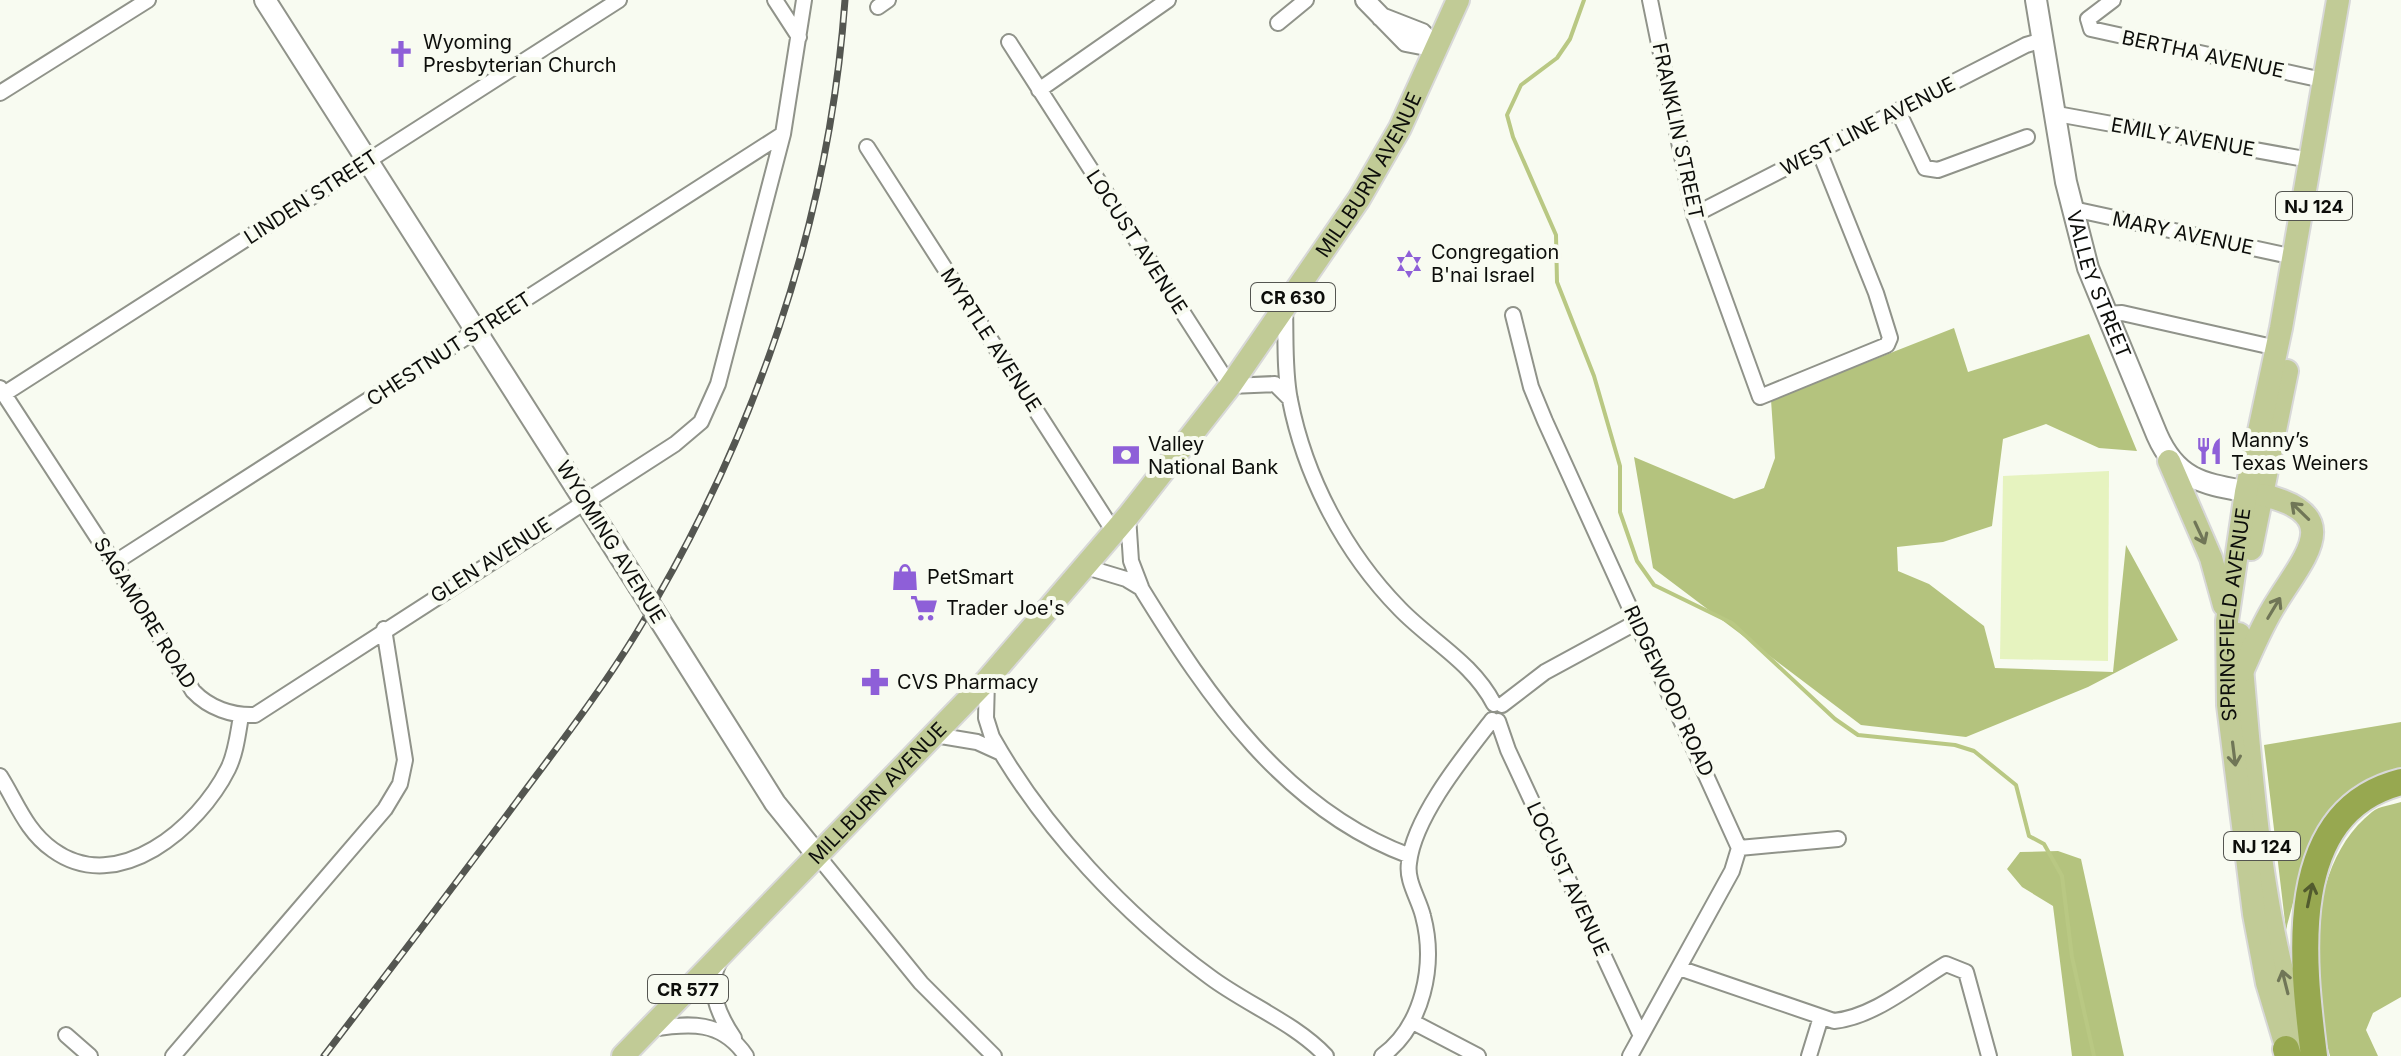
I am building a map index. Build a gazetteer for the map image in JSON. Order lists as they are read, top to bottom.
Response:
{
  "streets": {
    "main road": [
      "MILLBURN AVENUE",
      "NJ 124",
      "VALLEY STREET",
      "CR 630",
      "WYOMING AVENUE",
      "SPRINGFIELD AVENUE",
      "CR 577"
    ],
    "street": [
      "BERTHA AVENUE",
      "WEST LINE AVENUE",
      "FRANKLIN STREET",
      "EMILY AVENUE",
      "LINDEN STREET",
      "MARY AVENUE",
      "LOCUST AVENUE",
      "MYRTLE AVENUE",
      "CHESTNUT STREET",
      "GLEN AVENUE",
      "SAGAMORE ROAD",
      "RIDGEWOOD ROAD"
    ]
  },
  "crossings": [
    ["BERTHA AVENUE", "SPRINGFIELD AVENUE"],
    ["WEST LINE AVENUE", "FRANKLIN STREET"],
    ["WEST LINE AVENUE", "VALLEY STREET"],
    ["EMILY AVENUE", "VALLEY STREET"],
    ["EMILY AVENUE", "SPRINGFIELD AVENUE"],
    ["MILLBURN AVENUE", "LOCUST AVENUE"],
    ["MILLBURN AVENUE", "MYRTLE AVENUE"],
    ["MILLBURN AVENUE", "WYOMING AVENUE"],
    ["LINDEN STREET", "WYOMING AVENUE"],
    ["LINDEN STREET", "SAGAMORE ROAD"],
    ["MARY AVENUE", "VALLEY STREET"],
    ["MARY AVENUE", "SPRINGFIELD AVENUE"],
    ["CHESTNUT STREET", "WYOMING AVENUE"],
    ["CHESTNUT STREET", "GLEN AVENUE"],
    ["CHESTNUT STREET", "SAGAMORE ROAD"],
    ["WYOMING AVENUE", "GLEN AVENUE"]
  ],
  "places": {
    "church": ["Wyoming Presbyterian Church"],
    "synagogue": ["Congregation B'nai Israel"],
    "restaurant": ["Manny’s Texas Weiners"],
    "bank": ["Valley National Bank"],
    "shop": ["PetSmart"],
    "supermarket": ["Trader Joe's"],
    "pharmacy": ["CVS Pharmacy"]
  }
}
